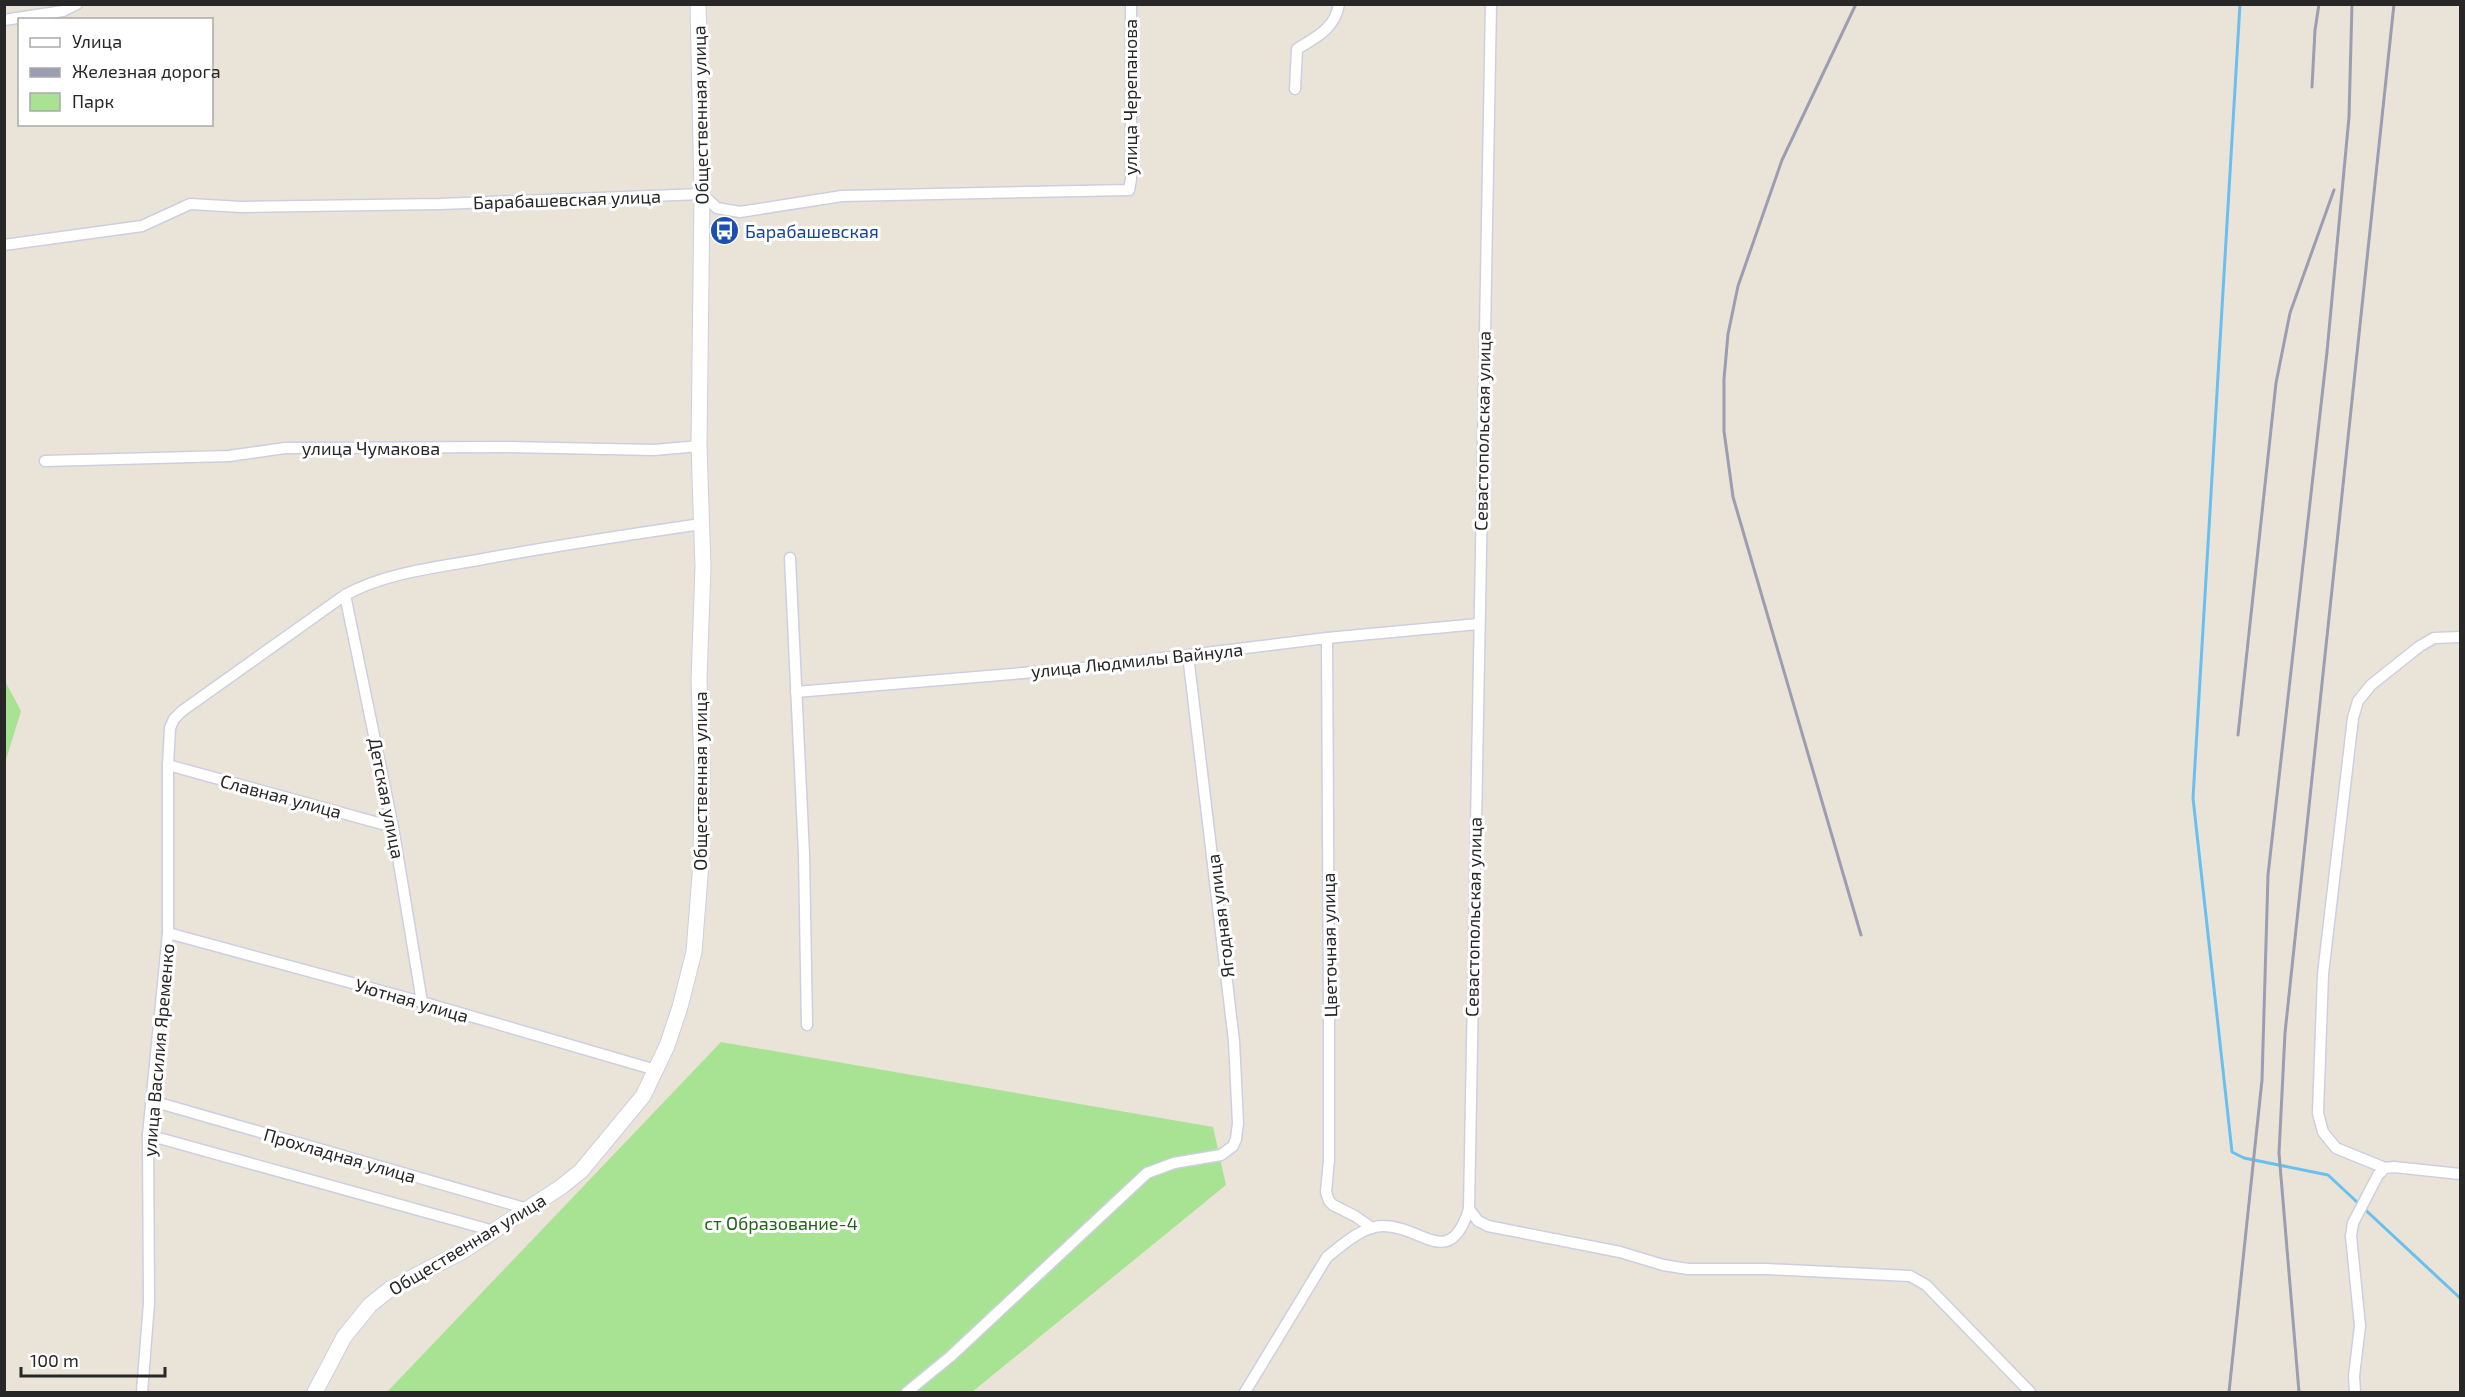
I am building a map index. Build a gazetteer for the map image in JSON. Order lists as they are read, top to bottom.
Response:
{
  "streets": {
    "main road": ["Общественная улица"],
    "street": [
      "улица Черепанова",
      "Барабашевская улица",
      "Севастопольская улица",
      "улица Чумакова",
      "улица Людмилы Вайнула",
      "Славная улица",
      "Детская улица",
      "Ягодная улица",
      "Цветочная улица",
      "Уютная улица",
      "улица Василия Яременко",
      "Прохладная улица"
    ]
  },
  "crossings": [
    ["улица Черепанова", "Общественная улица"],
    ["улица Черепанова", "Барабашевская улица"],
    ["Общественная улица", "Барабашевская улица"],
    ["Общественная улица", "улица Чумакова"],
    ["Общественная улица", "Уютная улица"],
    ["Общественная улица", "Прохладная улица"],
    ["Севастопольская улица", "улица Людмилы Вайнула"],
    ["улица Людмилы Вайнула", "Ягодная улица"],
    ["улица Людмилы Вайнула", "Цветочная улица"],
    ["Славная улица", "Детская улица"],
    ["Славная улица", "улица Василия Яременко"],
    ["Детская улица", "Уютная улица"],
    ["Детская улица", "улица Василия Яременко"],
    ["Уютная улица", "улица Василия Яременко"],
    ["улица Василия Яременко", "Прохладная улица"]
  ],
  "parks": ["ст Образование-4"],
  "places": {
    "bus stop": ["Барабашевская"]
  },
  "legend": ["Улица", "Железная дорога", "Парк"],
  "scale_bar": "100 m"
}
